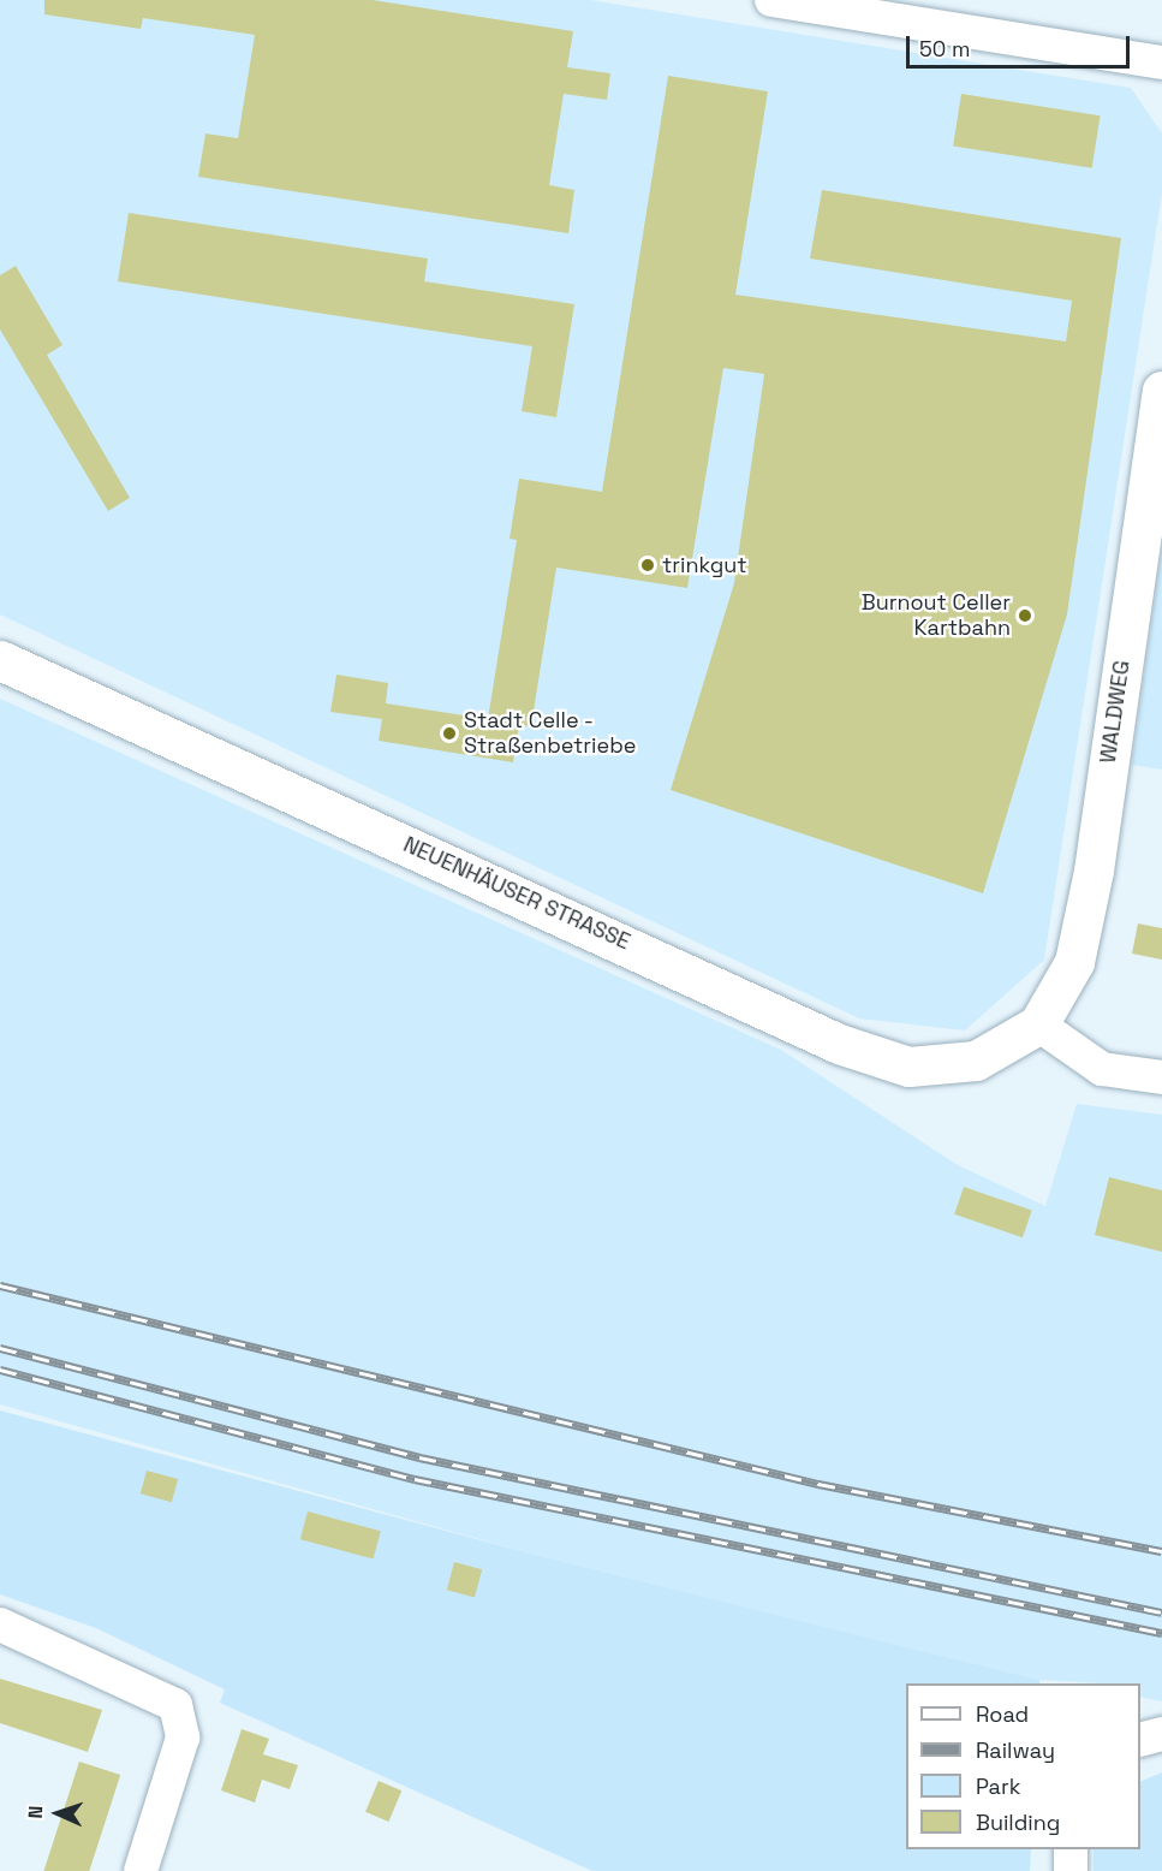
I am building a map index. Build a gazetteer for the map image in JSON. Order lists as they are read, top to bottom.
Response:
{
  "streets": {
    "street": ["WALDWEG", "NEUENHÄUSER STRASSE"]
  },
  "crossings": [
    ["WALDWEG", "NEUENHÄUSER STRASSE"]
  ],
  "places": ["trinkgut", "Burnout Celler Kartbahn", "Stadt Celle - Straßenbetriebe"],
  "legend": [
    "Road",
    "Railway",
    "Park",
    "Building"
  ],
  "scale_bar": "50 m",
  "north": "left"
}
